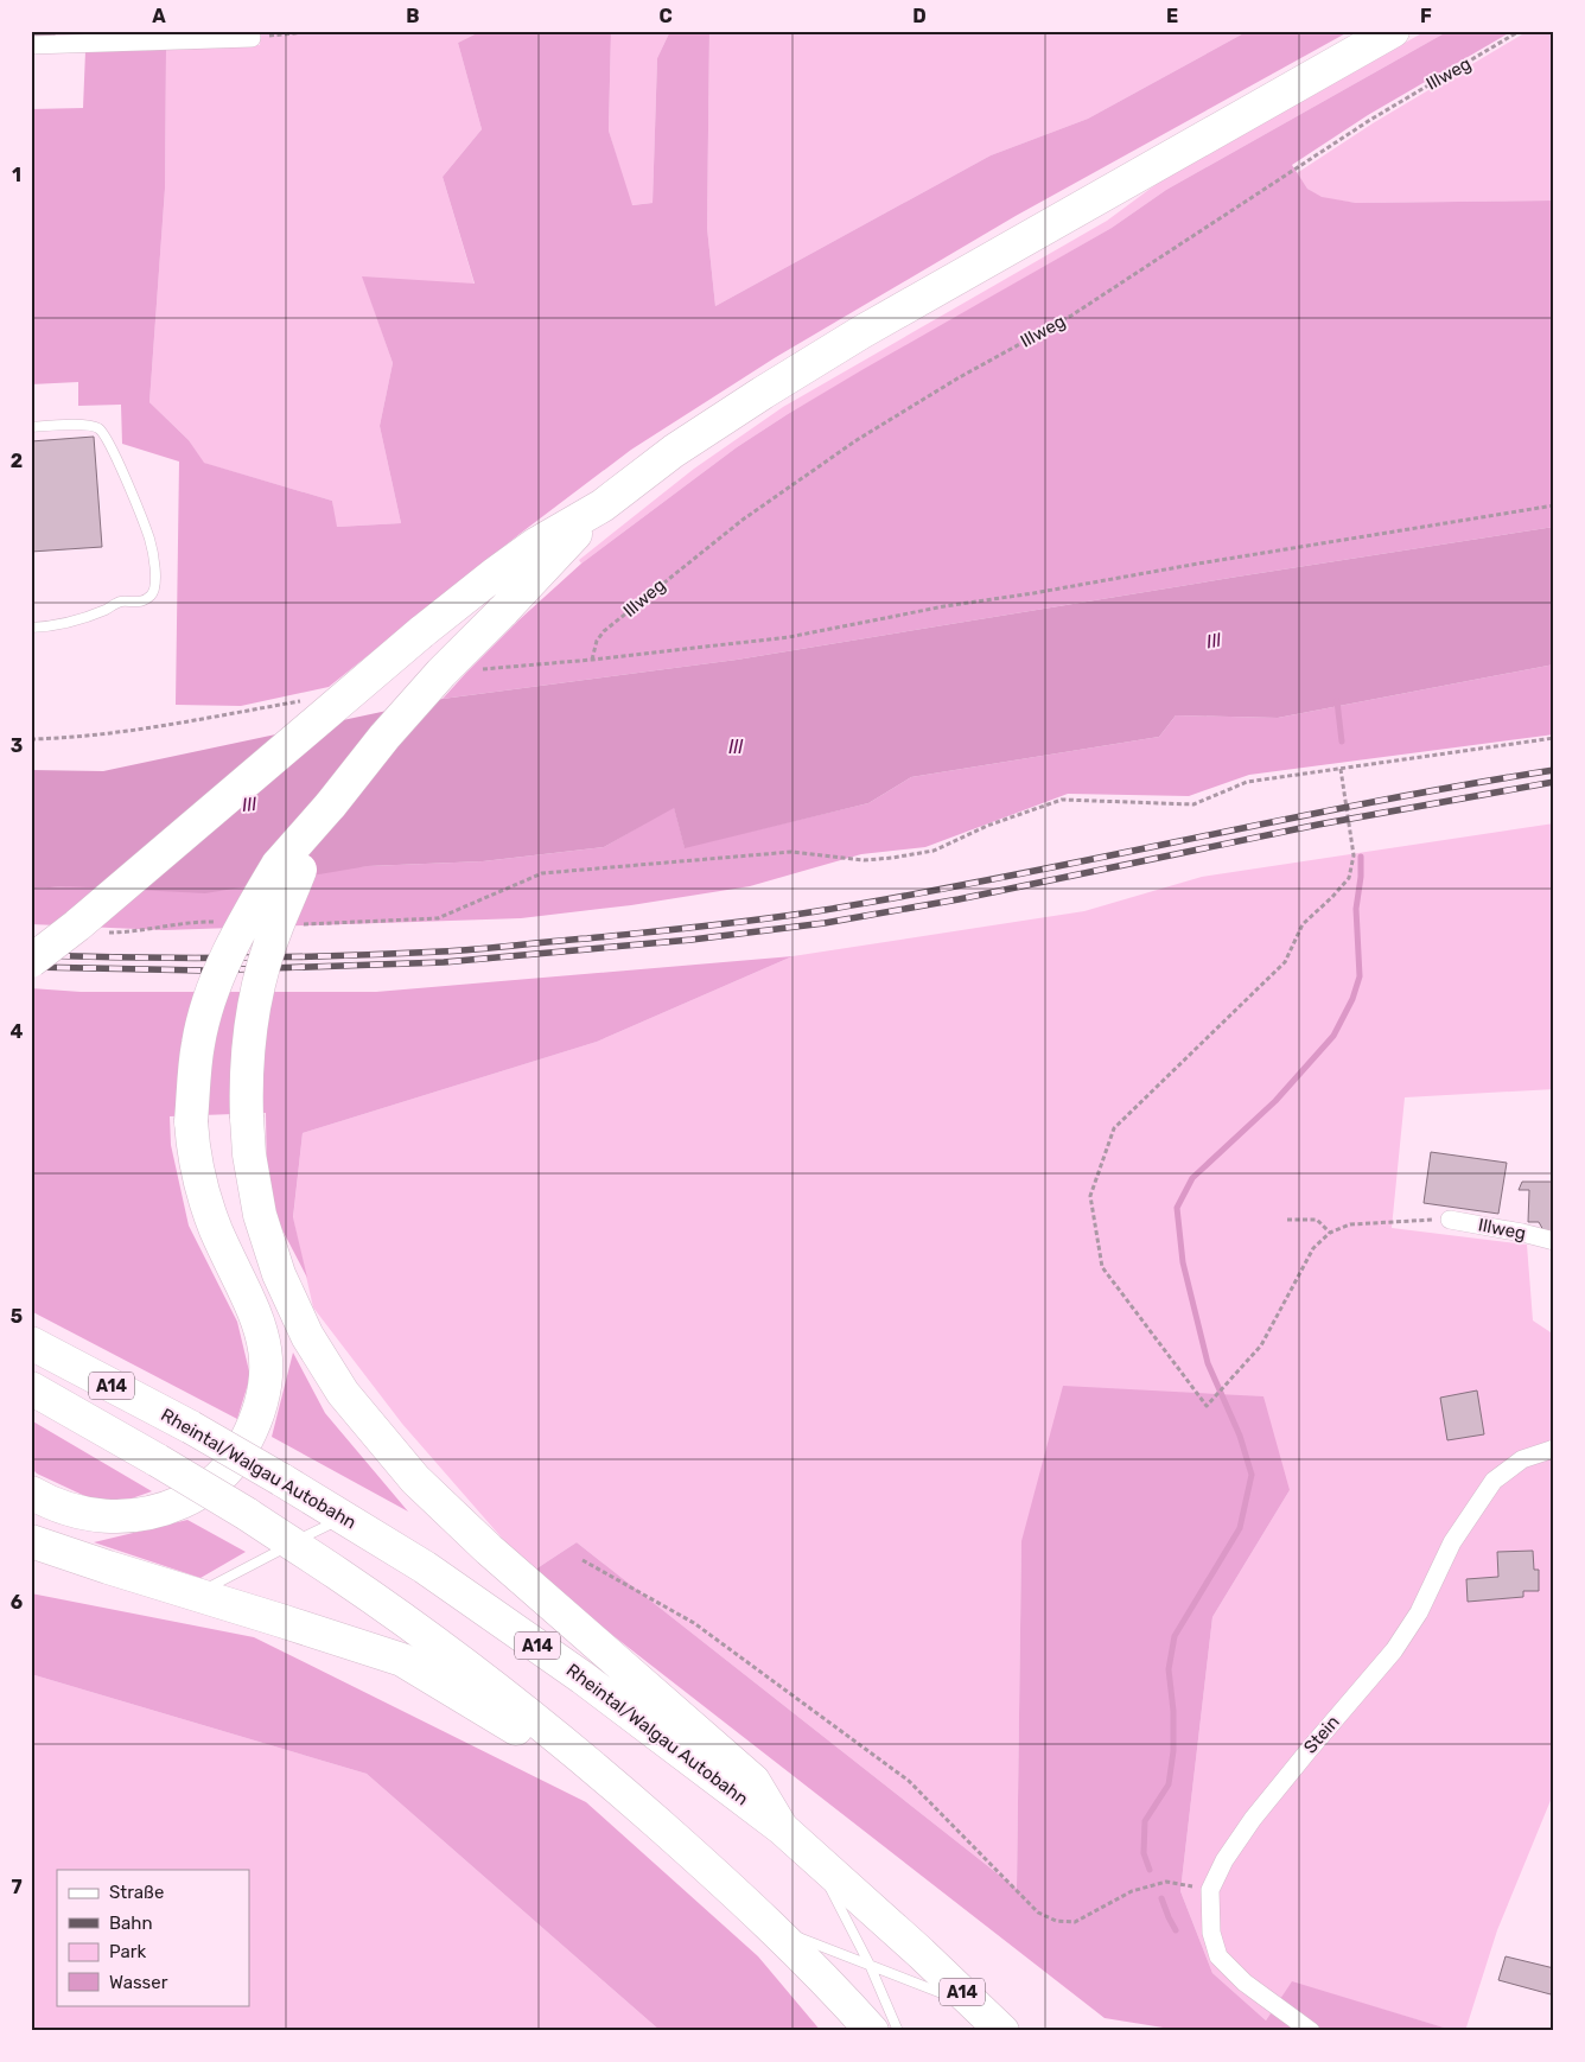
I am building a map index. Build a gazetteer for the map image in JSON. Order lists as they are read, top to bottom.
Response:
{
  "streets": {
    "highway": ["A14", "Rheintal/Walgau Autobahn"],
    "street": ["Illweg", "Stein"]
  },
  "water": ["Ill"],
  "legend": [
    "Straße",
    "Bahn",
    "Park",
    "Wasser"
  ],
  "grid": {
    "columns": [
      "A",
      "B",
      "C",
      "D",
      "E",
      "F"
    ],
    "rows": [
      "1",
      "2",
      "3",
      "4",
      "5",
      "6",
      "7"
    ]
  }
}
